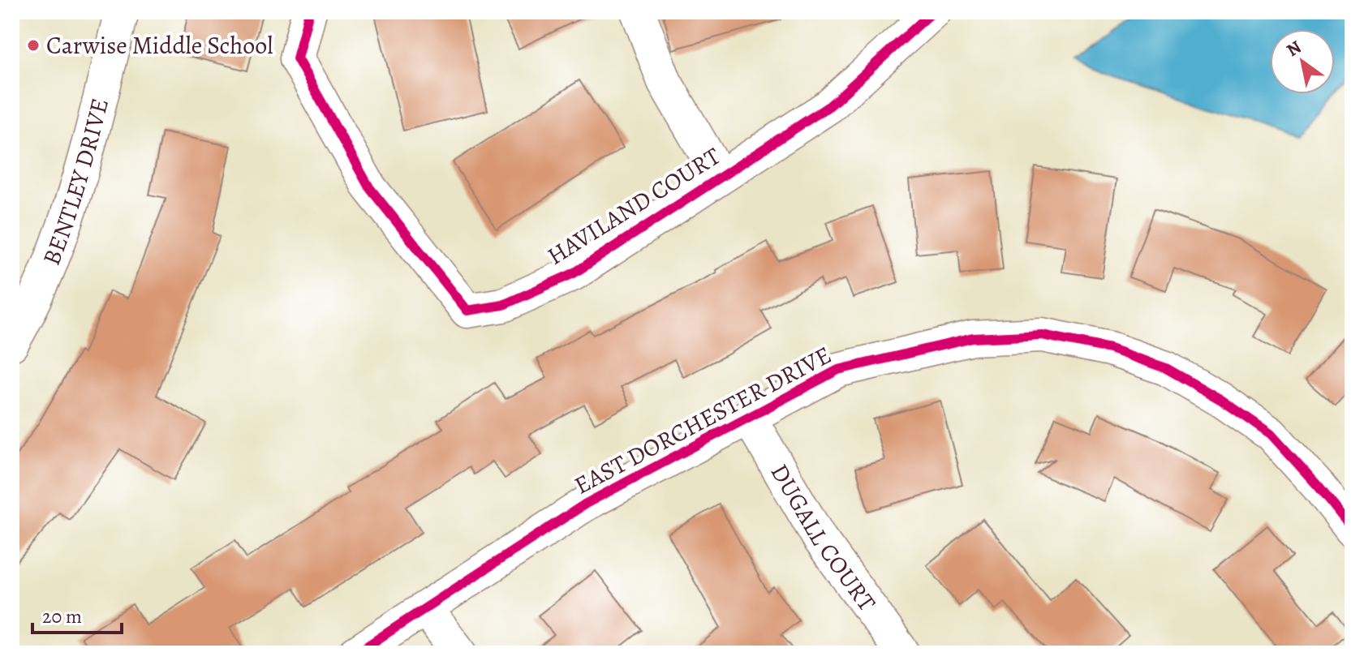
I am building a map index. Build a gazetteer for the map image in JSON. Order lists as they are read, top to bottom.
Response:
{
  "streets": {
    "street": [
      "BENTLEY DRIVE",
      "HAVILAND COURT",
      "EAST DORCHESTER DRIVE",
      "DUGALL COURT"
    ]
  },
  "crossings": [
    ["EAST DORCHESTER DRIVE", "DUGALL COURT"]
  ],
  "places": ["Carwise Middle School"],
  "scale_bar": "20 m",
  "north": "top left"
}
